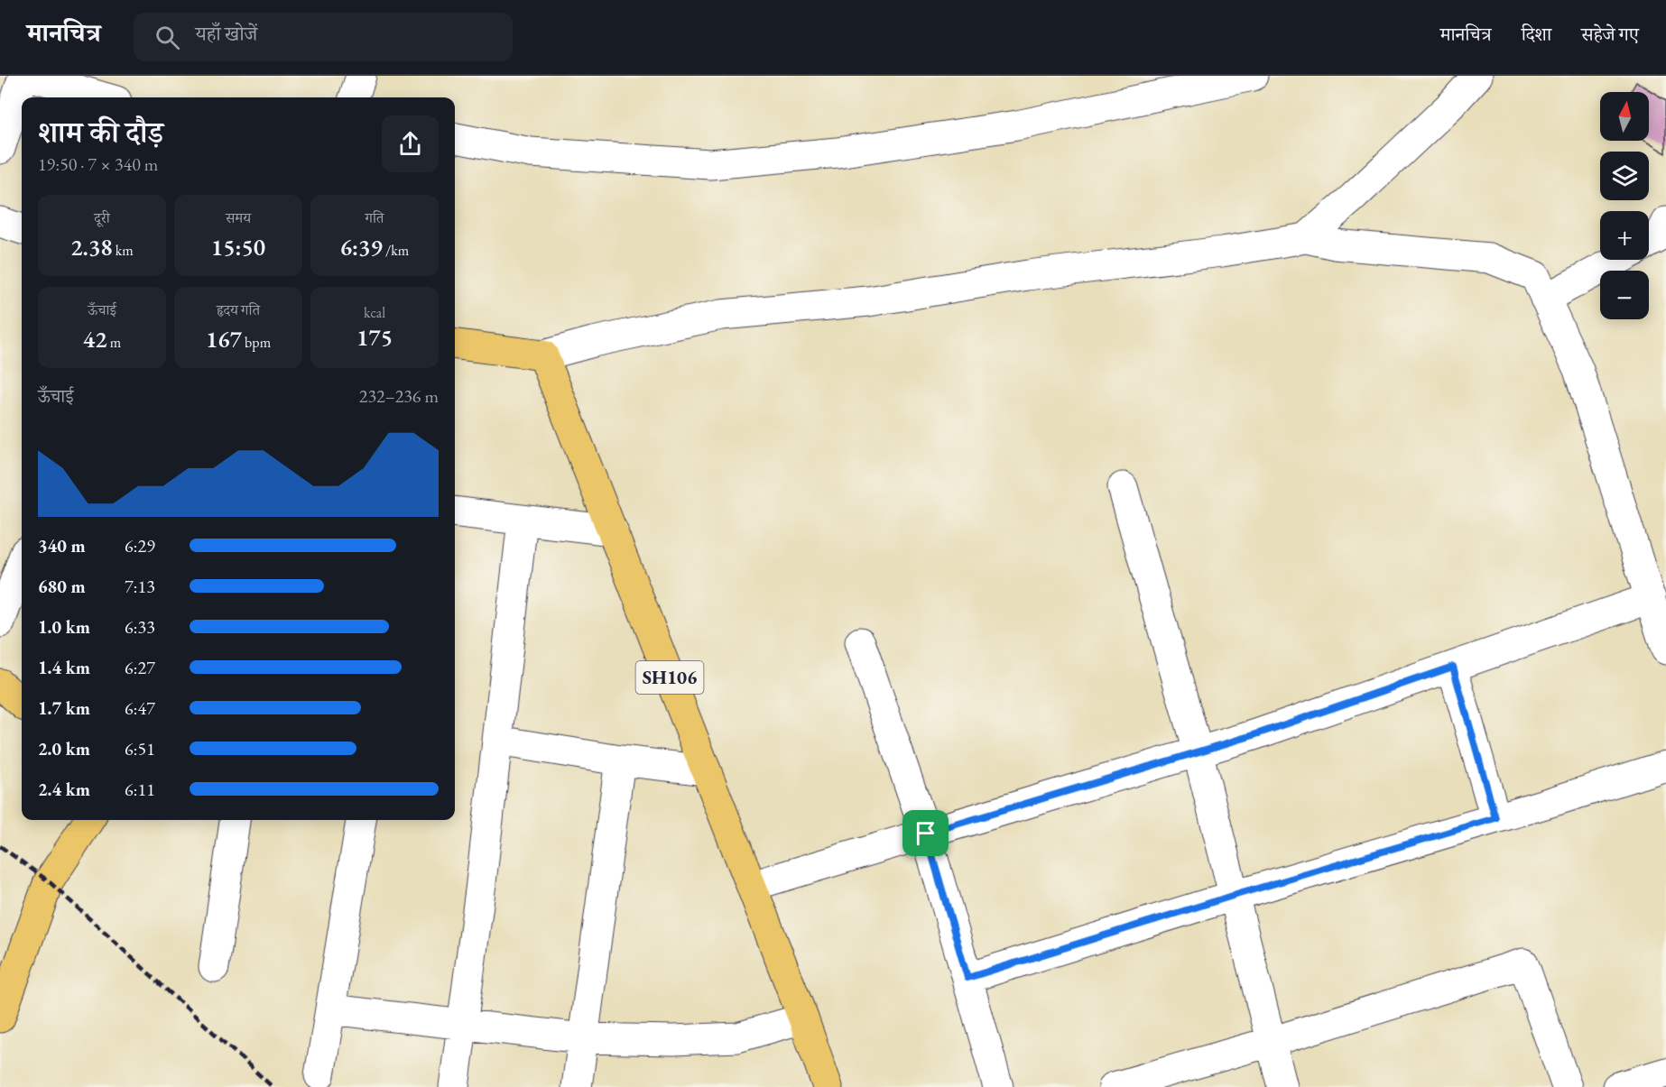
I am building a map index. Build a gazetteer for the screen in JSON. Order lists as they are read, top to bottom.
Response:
{
  "streets": {
    "main road": ["SH106"]
  },
  "north": "top",
  "page": {
    "header": "मानचित्र",
    "search": "यहाँ खोजें",
    "nav": ["मानचित्र", "दिशा", "सहेजे गए"],
    "map_buttons": ["+", "−"],
    "heading": ["शाम की दौड़", "19:50 · 7 × 340 m"],
    "stats": [
      ["दूरी", "2.38 km"],
      ["समय", "15:50"],
      ["गति", "6:39 /km"],
      ["ऊँचाई", "42 m"],
      ["हृदय गति", "167 bpm"],
      ["kcal", "175"]
    ],
    "chart": ["ऊँचाई", "232–236 m"],
    "list": [
      {
        "name": "340 m",
        "note": "6:29"
      },
      {
        "name": "680 m",
        "note": "7:13"
      },
      {
        "name": "1.0 km",
        "note": "6:33"
      },
      {
        "name": "1.4 km",
        "note": "6:27"
      },
      {
        "name": "1.7 km",
        "note": "6:47"
      },
      {
        "name": "2.0 km",
        "note": "6:51"
      },
      {
        "name": "2.4 km",
        "note": "6:11"
      }
    ]
  }
}
